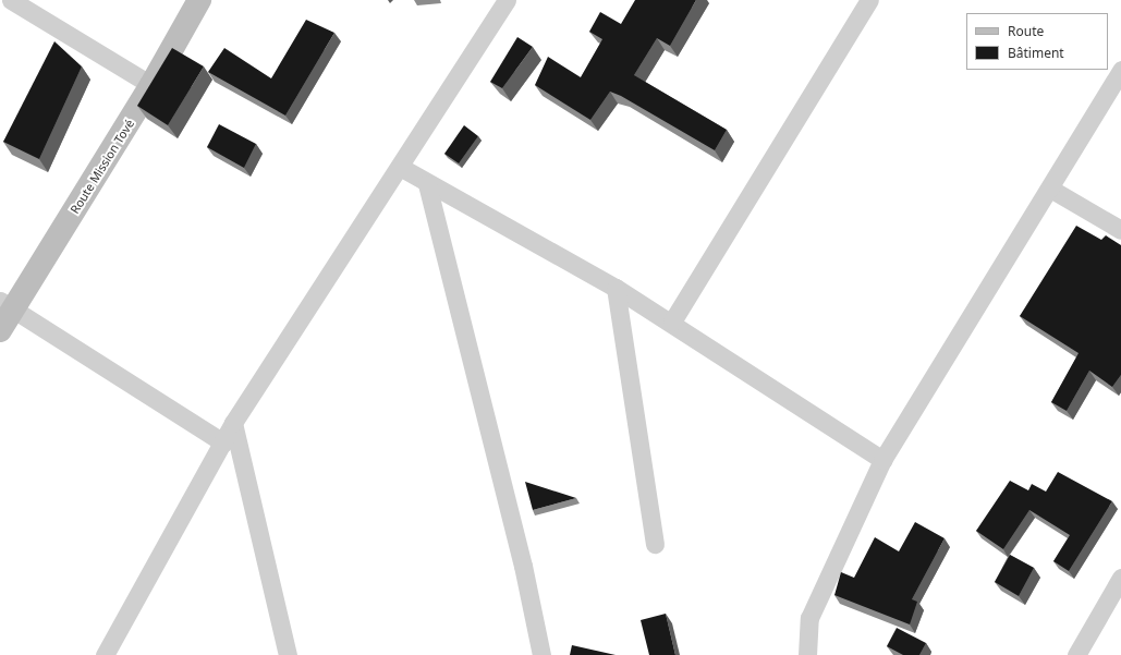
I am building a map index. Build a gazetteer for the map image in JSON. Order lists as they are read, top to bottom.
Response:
{
  "streets": {
    "street": ["Route Mission Tové"]
  },
  "legend": ["Route", "Bâtiment"]
}
